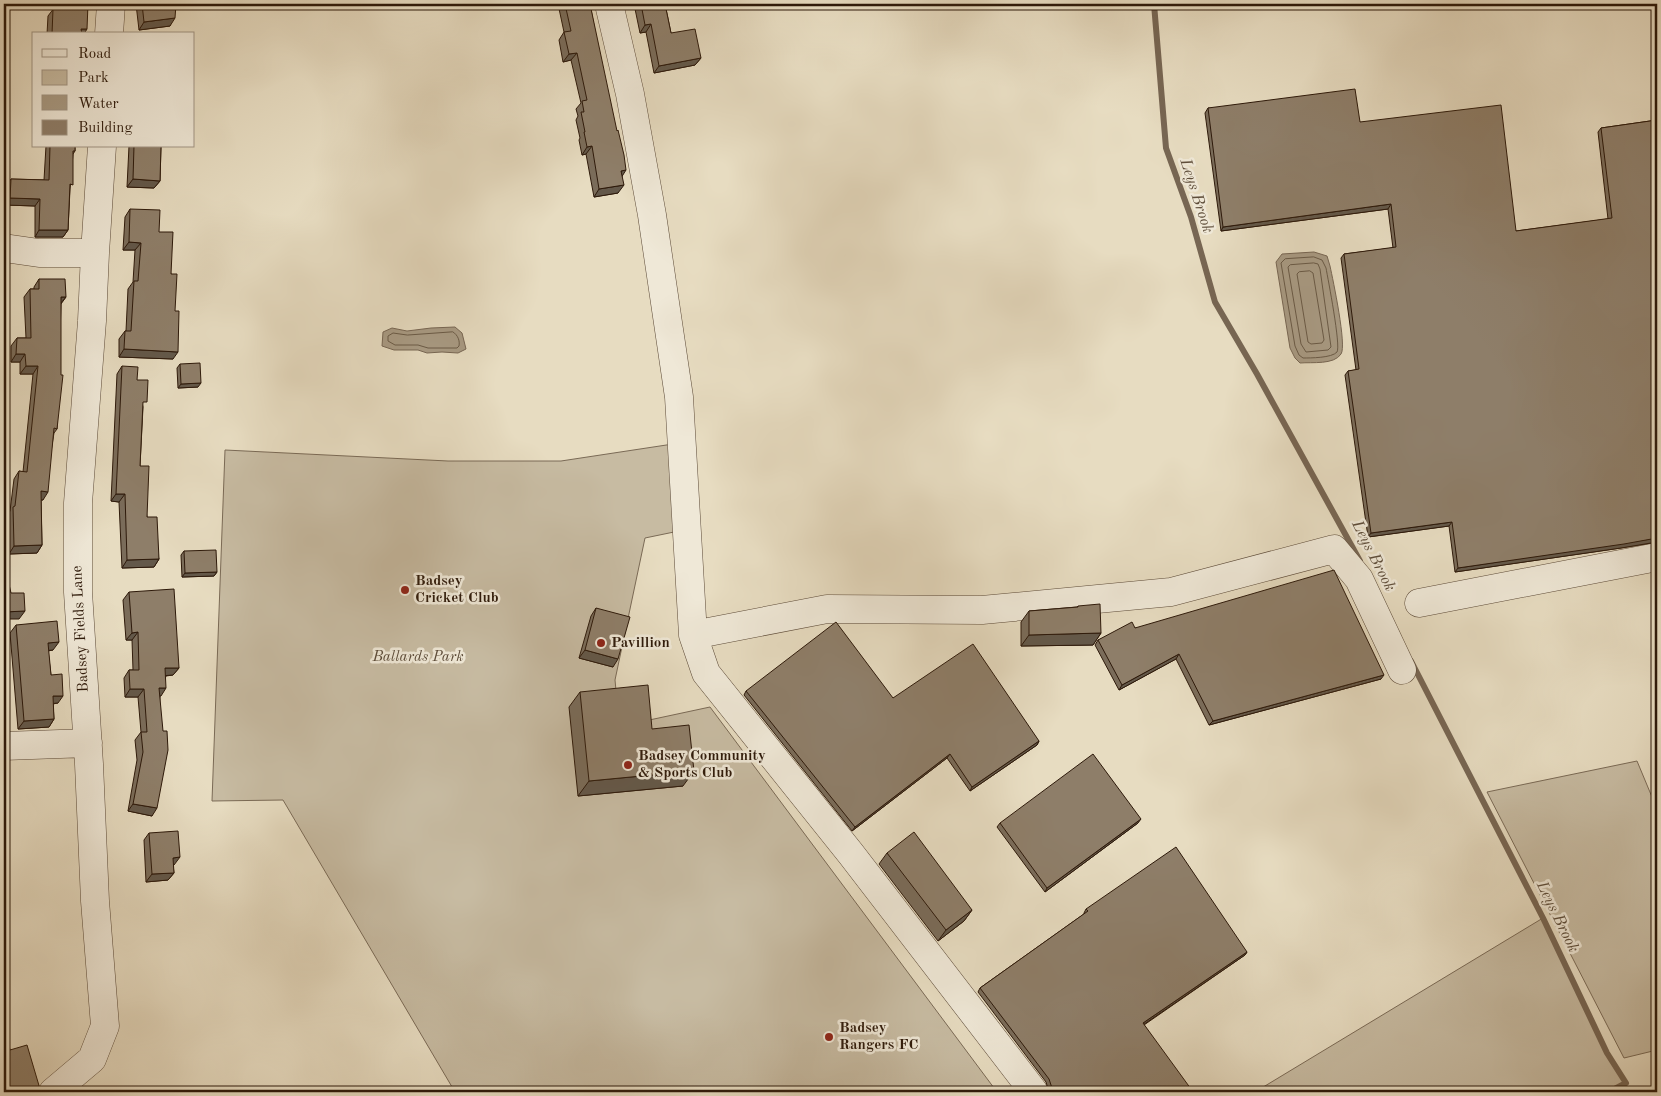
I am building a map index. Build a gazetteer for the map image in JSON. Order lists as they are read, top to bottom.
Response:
{
  "streets": {
    "street": ["Badsey Fields Lane"]
  },
  "water": ["Leys Brook"],
  "parks": ["Ballards Park"],
  "places": [
    "Badsey Cricket Club",
    "Pavillion",
    "Badsey Community & Sports Club",
    "Badsey Rangers FC"
  ],
  "legend": [
    "Road",
    "Park",
    "Water",
    "Building"
  ]
}
